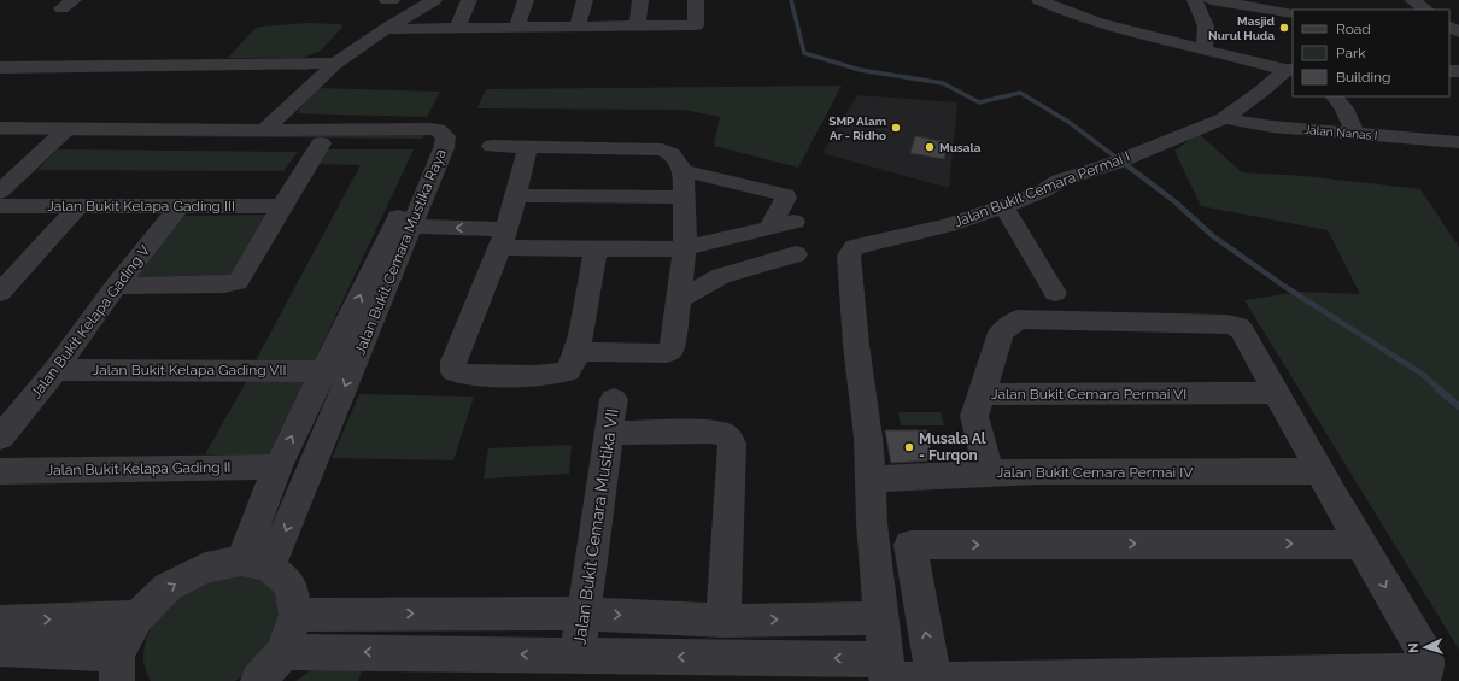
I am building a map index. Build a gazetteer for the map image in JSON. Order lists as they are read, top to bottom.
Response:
{
  "streets": {
    "street": [
      "Jalan Nanas I",
      "Jalan Bukit Cemara Permai I",
      "Jalan Bukit Kelapa Gading III",
      "Jalan Bukit Cemara Mustika Raya",
      "Jalan Bukit Kelapa Gading V",
      "Jalan Bukit Kelapa Gading VII",
      "Jalan Bukit Cemara Permai VI",
      "Jalan Bukit Kelapa Gading II",
      "Jalan Bukit Cemara Permai IV",
      "Jalan Bukit Cemara Mustika VII"
    ]
  },
  "crossings": [
    ["Jalan Nanas I", "Jalan Bukit Cemara Permai I"],
    ["Jalan Bukit Cemara Permai I", "Jalan Bukit Cemara Permai IV"],
    ["Jalan Bukit Kelapa Gading III", "Jalan Bukit Kelapa Gading V"],
    ["Jalan Bukit Cemara Mustika Raya", "Jalan Bukit Kelapa Gading VII"],
    ["Jalan Bukit Cemara Mustika Raya", "Jalan Bukit Kelapa Gading II"],
    ["Jalan Bukit Kelapa Gading V", "Jalan Bukit Kelapa Gading VII"],
    ["Jalan Bukit Cemara Permai VI", "Jalan Bukit Cemara Permai IV"]
  ],
  "places": [
    "Masjid Nurul Huda",
    "SMP Alam Ar - Ridho",
    "Musala",
    "Musala Al - Furqon"
  ],
  "legend": ["Road", "Park", "Building"],
  "north": "left"
}
